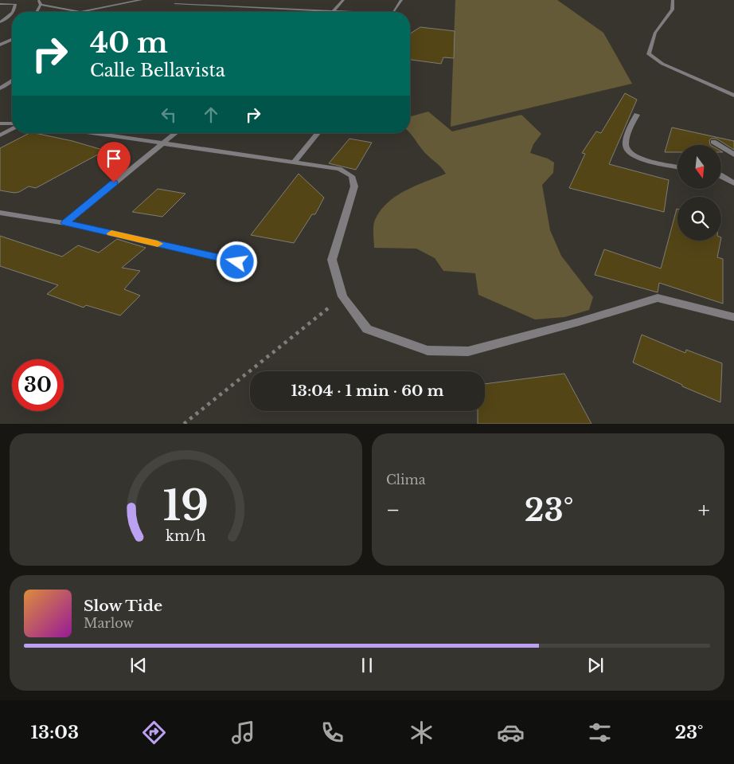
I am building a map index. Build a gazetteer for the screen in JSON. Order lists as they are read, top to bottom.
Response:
{
  "north": "bottom",
  "page": {
    "turn": ["40 m", "Calle Bellavista"],
    "limit": "30",
    "trip": "13:04 · 1 min · 60 m",
    "tile": "Clima",
    "heat": ["−", "23°", "+"],
    "song": ["Slow Tide", "Marlow"],
    "tabs": ["13:03", "23°"],
    "gauge": ["19", "km/h"]
  }
}
